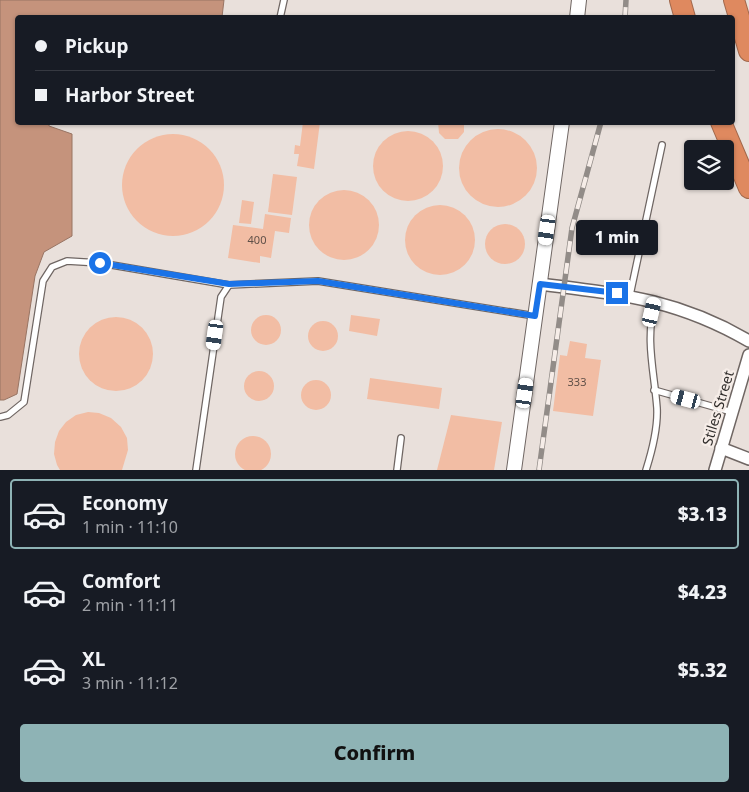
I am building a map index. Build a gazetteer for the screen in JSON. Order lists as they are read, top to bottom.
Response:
{
  "streets": {
    "street": ["Stiles Street"]
  },
  "house_numbers": ["400", "333"],
  "page": {
    "banner": ["Pickup", "Harbor Street"],
    "bubble": "1 min",
    "list": [
      {
        "name": "Economy",
        "note": "1 min · 11:10",
        "value": "$3.13"
      },
      {
        "name": "Comfort",
        "note": "2 min · 11:11",
        "value": "$4.23"
      },
      {
        "name": "XL",
        "note": "3 min · 11:12",
        "value": "$5.32"
      }
    ],
    "buttons": "Confirm"
  }
}
